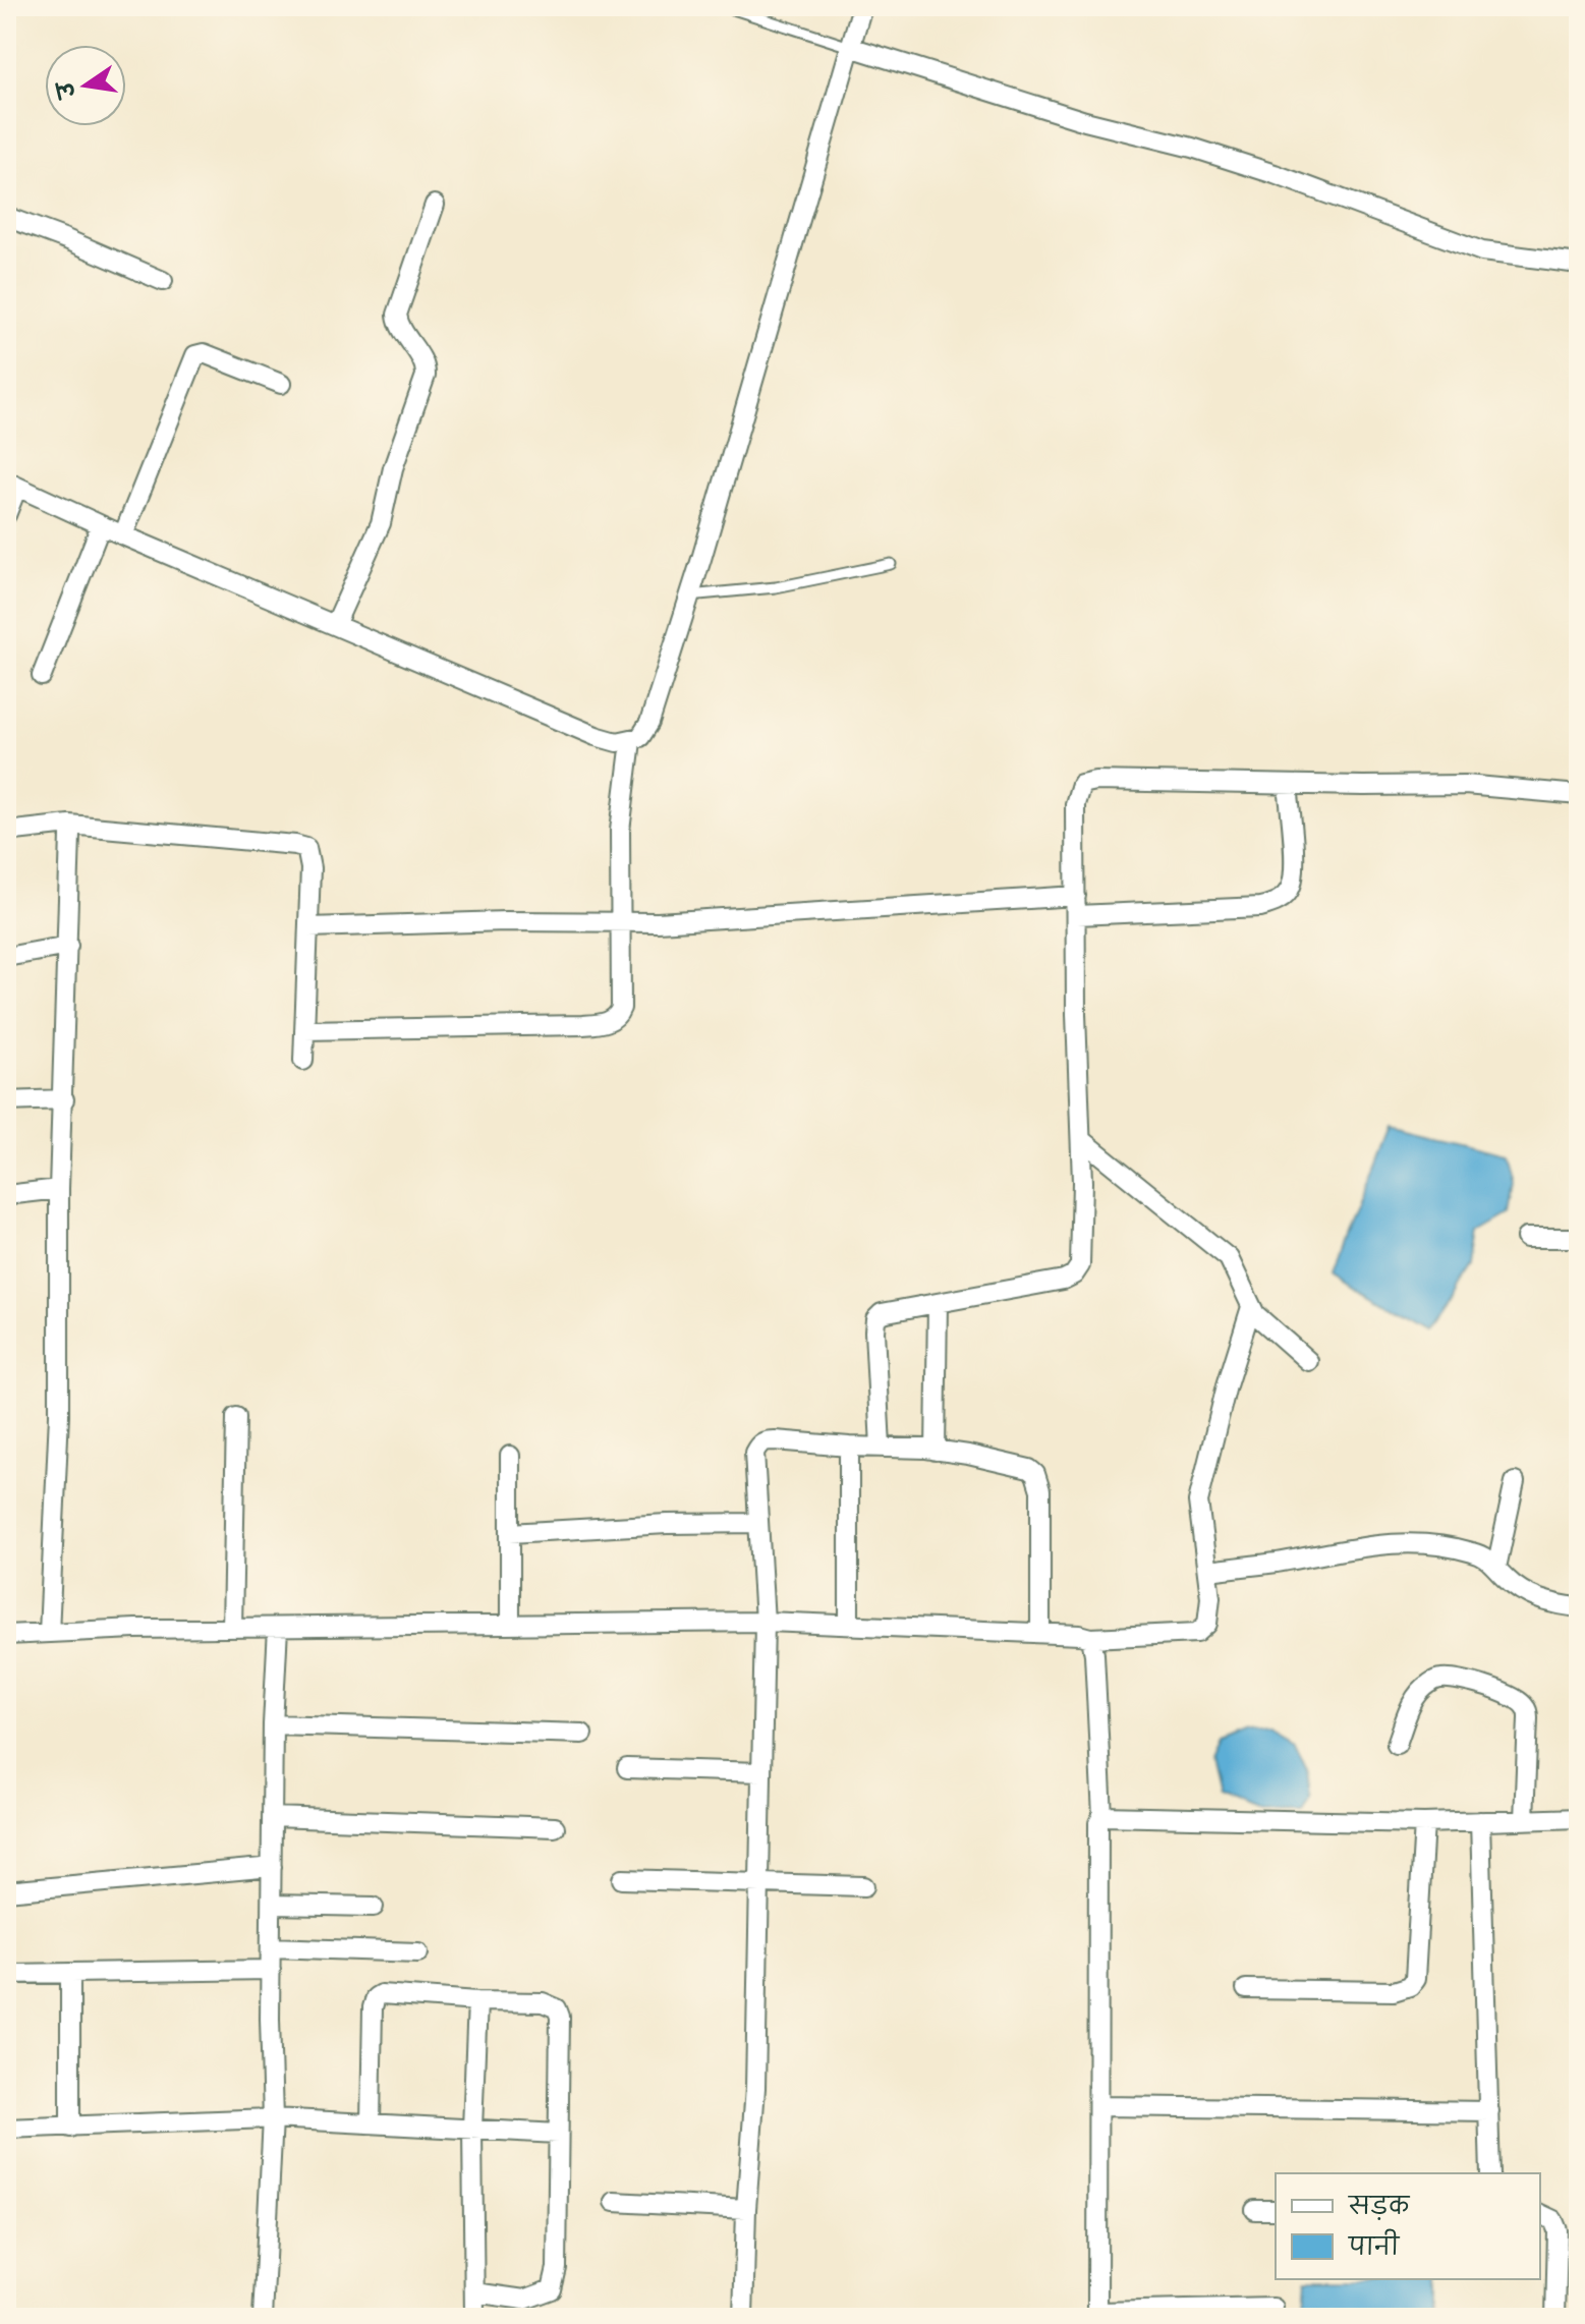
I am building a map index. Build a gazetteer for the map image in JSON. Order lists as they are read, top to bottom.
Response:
{
  "legend": ["सड़क", "पानी"],
  "north": "left"
}
